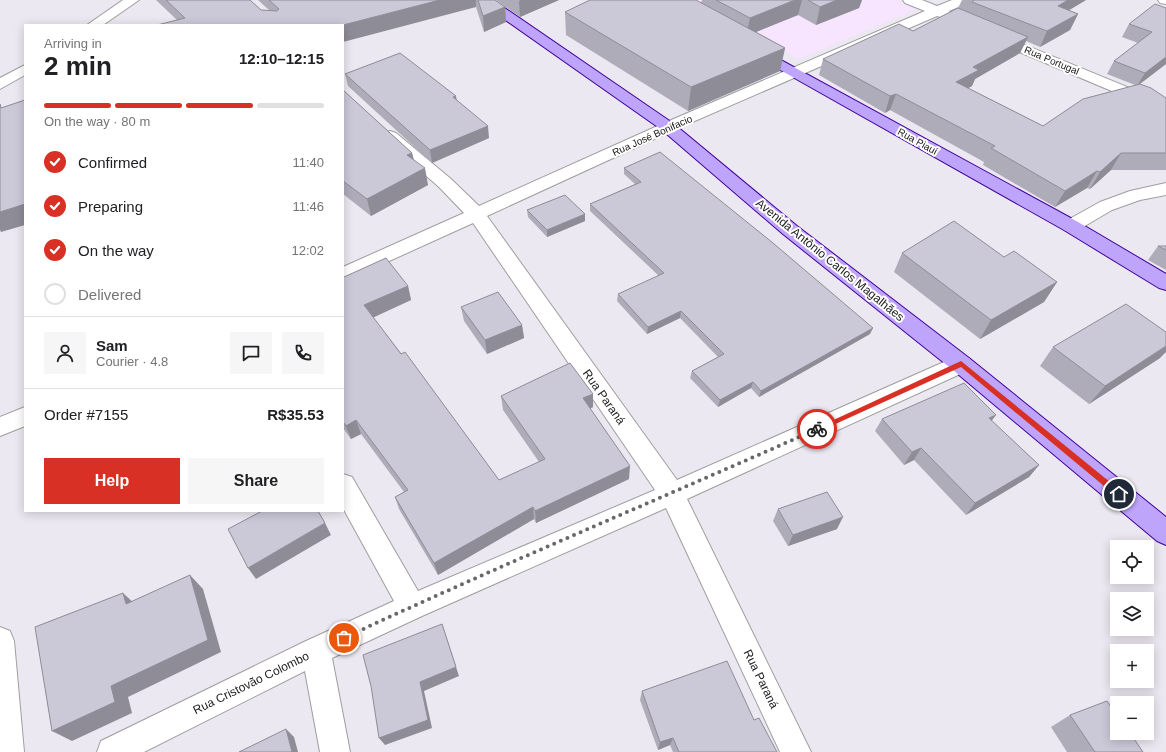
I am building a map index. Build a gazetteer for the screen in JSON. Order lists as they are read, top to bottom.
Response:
{
  "streets": {
    "main road": ["Rua Piauí", "Avenida Antônio Carlos Magalhães"],
    "street": [
      "Rua Portugal",
      "Rua José Bonifacio",
      "Rua Paraná",
      "Rua Cristovão Colombo"
    ]
  },
  "crossings": [
    ["Rua José Bonifacio", "Rua Piauí"],
    ["Rua José Bonifacio", "Avenida Antônio Carlos Magalhães"],
    ["Rua José Bonifacio", "Rua Paraná"],
    ["Avenida Antônio Carlos Magalhães", "Rua Cristovão Colombo"],
    ["Rua Paraná", "Rua Cristovão Colombo"]
  ],
  "page": {
    "heading": ["2 min", "Arriving in", "12:10–12:15"],
    "panel": [
      "Sam",
      "Courier · 4.8",
      "Order #7155",
      "R$35.53"
    ],
    "bar": "On the way · 80 m",
    "list": [
      ["Confirmed", "11:40"],
      ["Preparing", "11:46"],
      ["On the way", "12:02"],
      "Delivered"
    ],
    "buttons": ["Help", "Share"],
    "map_buttons": ["+", "−"]
  }
}
